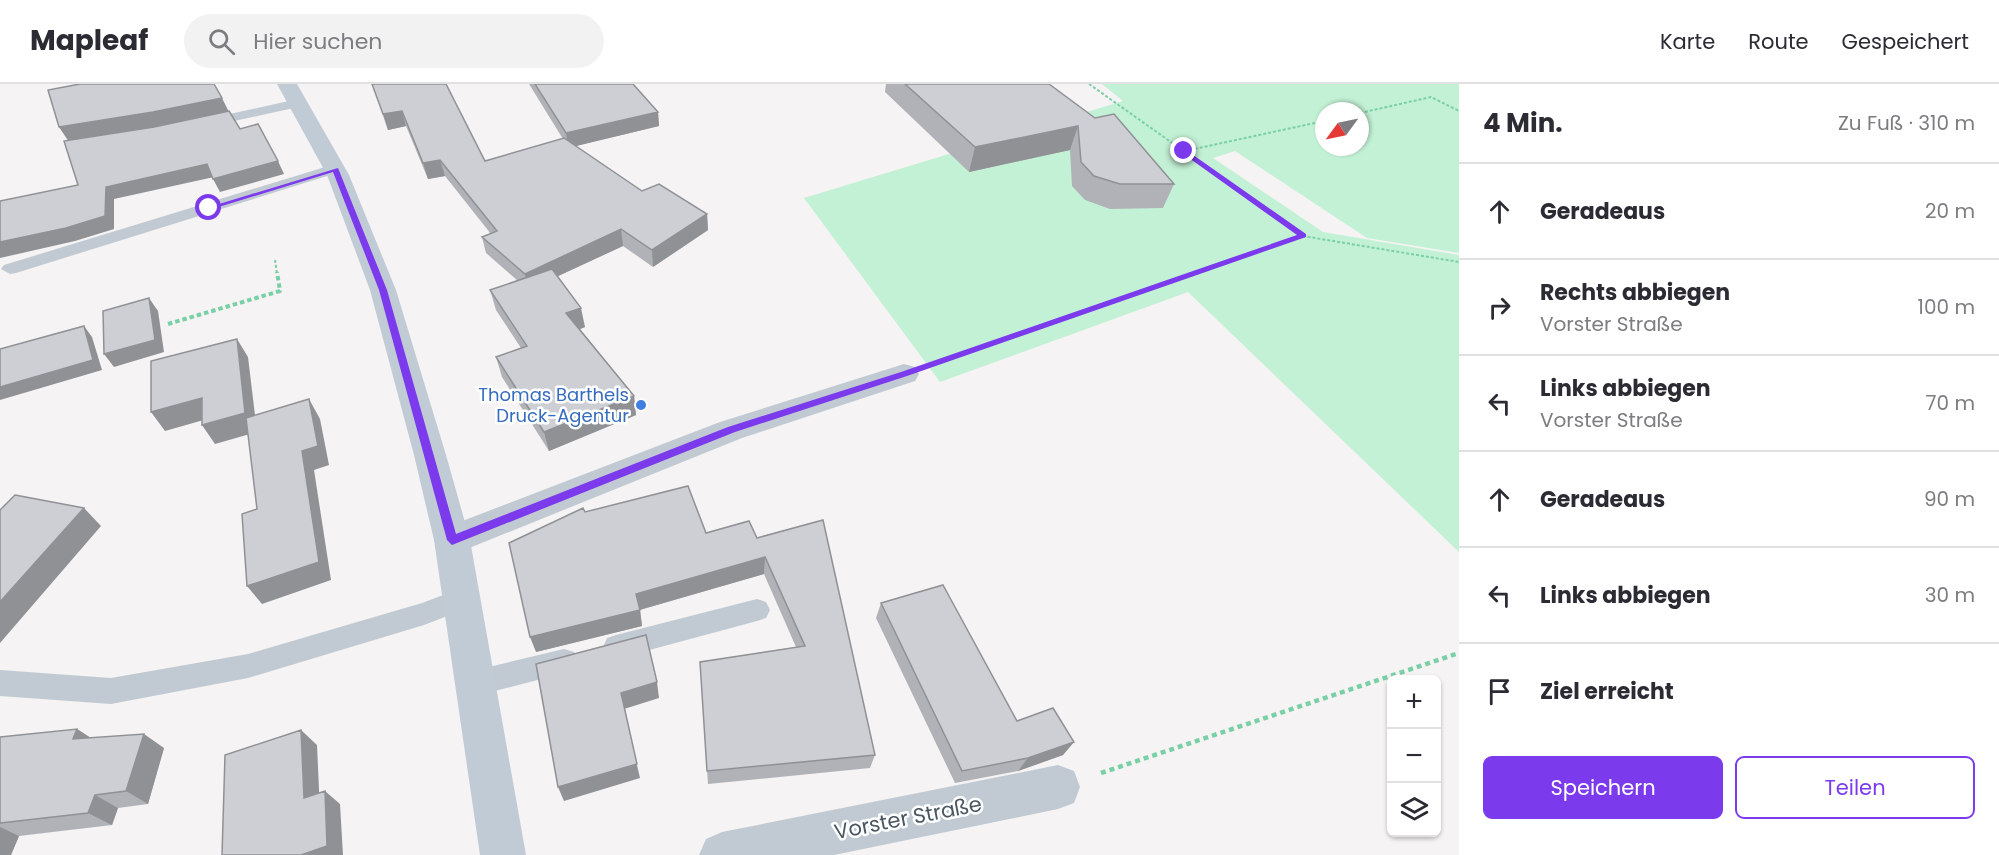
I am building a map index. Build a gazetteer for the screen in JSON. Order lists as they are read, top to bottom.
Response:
{
  "streets": {
    "street": ["Vorster Straße"]
  },
  "places": ["Thomas Barthels Druck-Agentur"],
  "north": "bottom left",
  "page": {
    "header": "Mapleaf",
    "search": "Hier suchen",
    "nav": ["Karte", "Route", "Gespeichert"],
    "heading": ["4 Min.", "Zu Fuß · 310 m"],
    "list": [
      ["Geradeaus", "20 m"],
      ["Rechts abbiegen", "Vorster Straße", "100 m"],
      ["Links abbiegen", "Vorster Straße", "70 m"],
      ["Geradeaus", "90 m"],
      ["Links abbiegen", "30 m"],
      "Ziel erreicht"
    ],
    "map_buttons": ["+", "−"],
    "buttons": ["Speichern", "Teilen"]
  }
}
